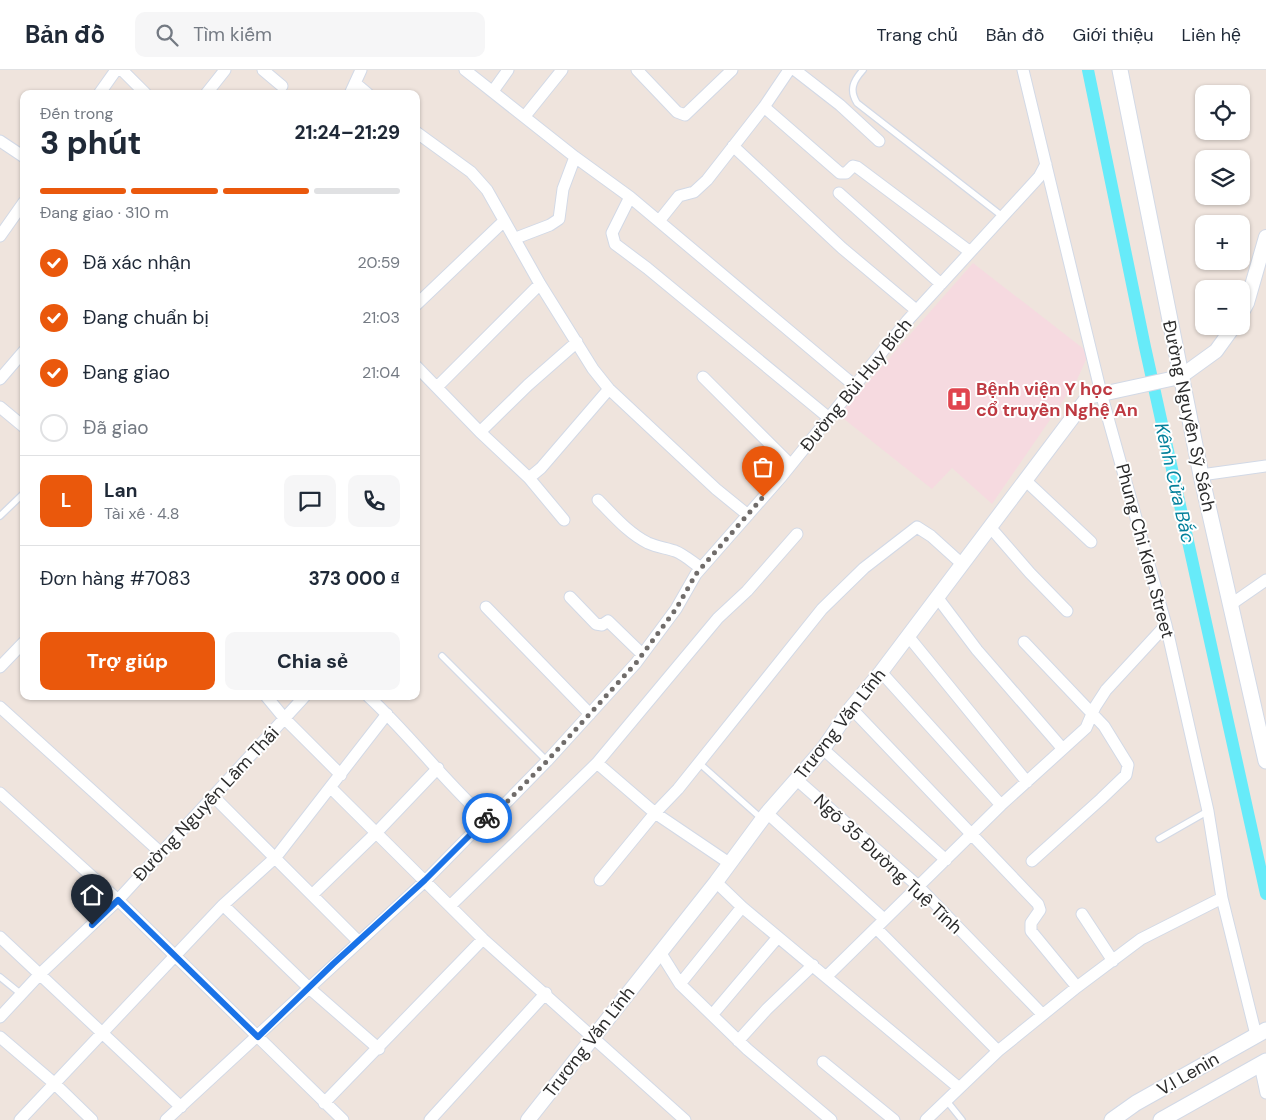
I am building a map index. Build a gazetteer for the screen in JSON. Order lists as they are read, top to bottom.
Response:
{
  "streets": {
    "main road": ["Đường Nguyễn Sỹ Sách", "V.I Lenin"],
    "street": [
      "Đường Bùi Huy Bích",
      "Phung Chi Kien Street",
      "Trương Văn Lĩnh",
      "Đường Nguyễn Lâm Thái",
      "Ngõ 35 Đường Tuệ Tĩnh"
    ]
  },
  "crossings": [
    ["Đường Bùi Huy Bích", "Phung Chi Kien Street"],
    ["Đường Nguyễn Sỹ Sách", "Trương Văn Lĩnh"],
    ["Phung Chi Kien Street", "Trương Văn Lĩnh"],
    ["Phung Chi Kien Street", "V.I Lenin"],
    ["Trương Văn Lĩnh", "Ngõ 35 Đường Tuệ Tĩnh"]
  ],
  "water": ["Kênh Cửa Bắc"],
  "places": {
    "hospital": ["Bệnh viện Y học cổ truyền Nghệ An"]
  },
  "page": {
    "header": "Bản đồ",
    "search": "Tìm kiếm",
    "nav": [
      "Trang chủ",
      "Bản đồ",
      "Giới thiệu",
      "Liên hệ"
    ],
    "map_buttons": ["+", "−"],
    "heading": ["3 phút", "Đến trong", "21:24–21:29"],
    "panel": [
      "Lan",
      "Tài xế · 4.8",
      "Đơn hàng #7083",
      "373 000 ₫"
    ],
    "bar": "Đang giao · 310 m",
    "list": [
      ["Đã xác nhận", "20:59"],
      ["Đang chuẩn bị", "21:03"],
      ["Đang giao", "21:04"],
      "Đã giao"
    ],
    "round": "L",
    "buttons": ["Trợ giúp", "Chia sẻ"]
  }
}
